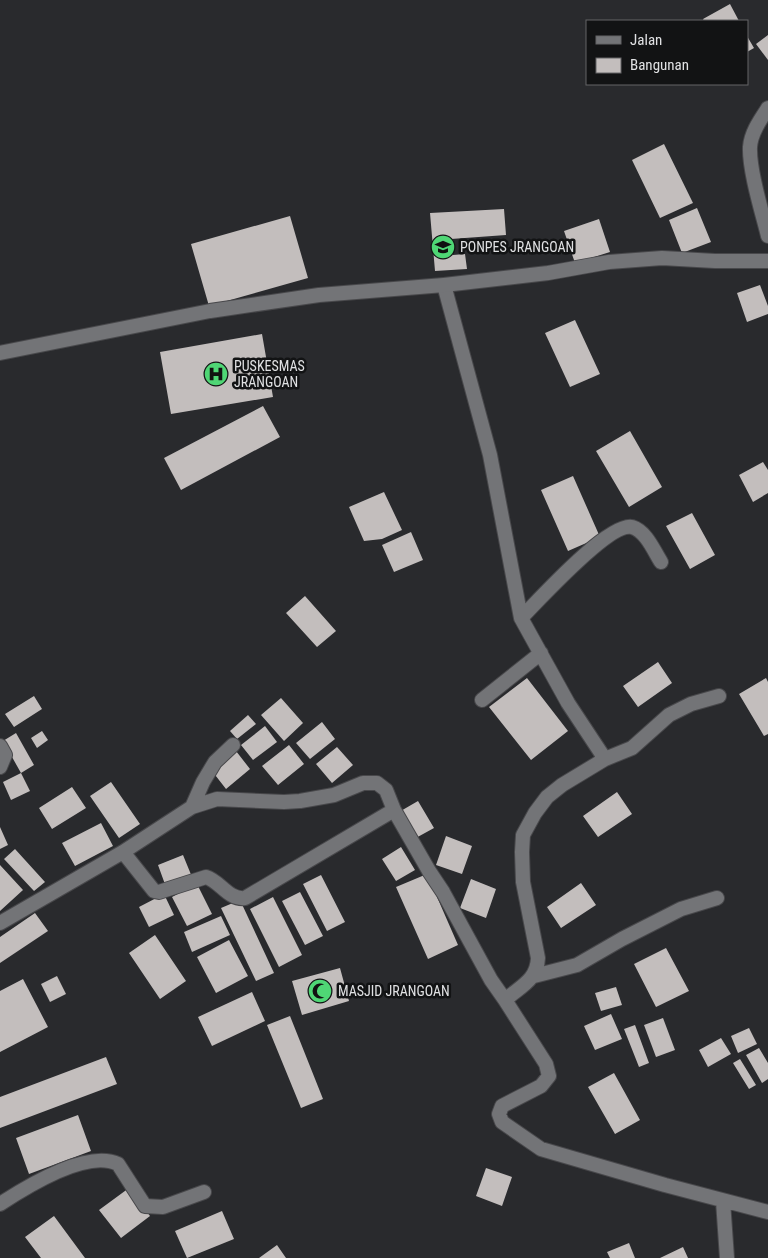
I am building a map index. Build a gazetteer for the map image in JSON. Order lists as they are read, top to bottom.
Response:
{
  "places": {
    "school or university": ["PONPES JRANGOAN"],
    "hospital": ["PUSKESMAS JRANGOAN"],
    "mosque": ["MASJID JRANGOAN"]
  },
  "legend": ["Jalan", "Bangunan"]
}
